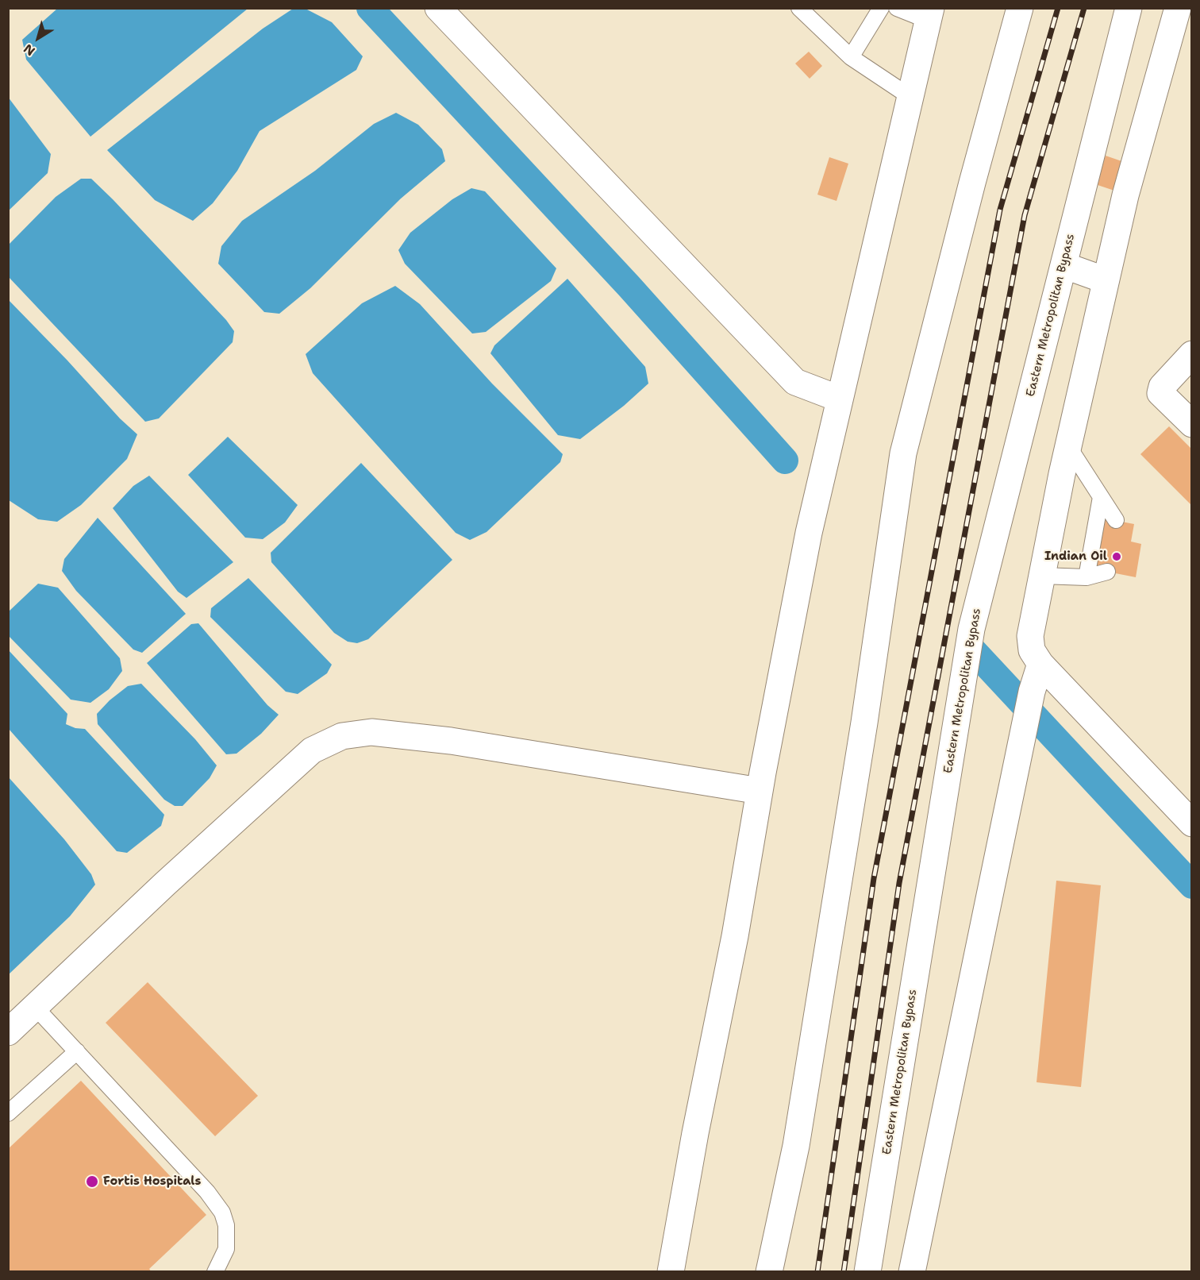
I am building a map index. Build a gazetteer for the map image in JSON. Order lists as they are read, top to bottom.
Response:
{
  "streets": {
    "street": ["Eastern Metropolitan Bypass"]
  },
  "places": ["Indian Oil", "Fortis Hospitals"],
  "north": "bottom left"
}
